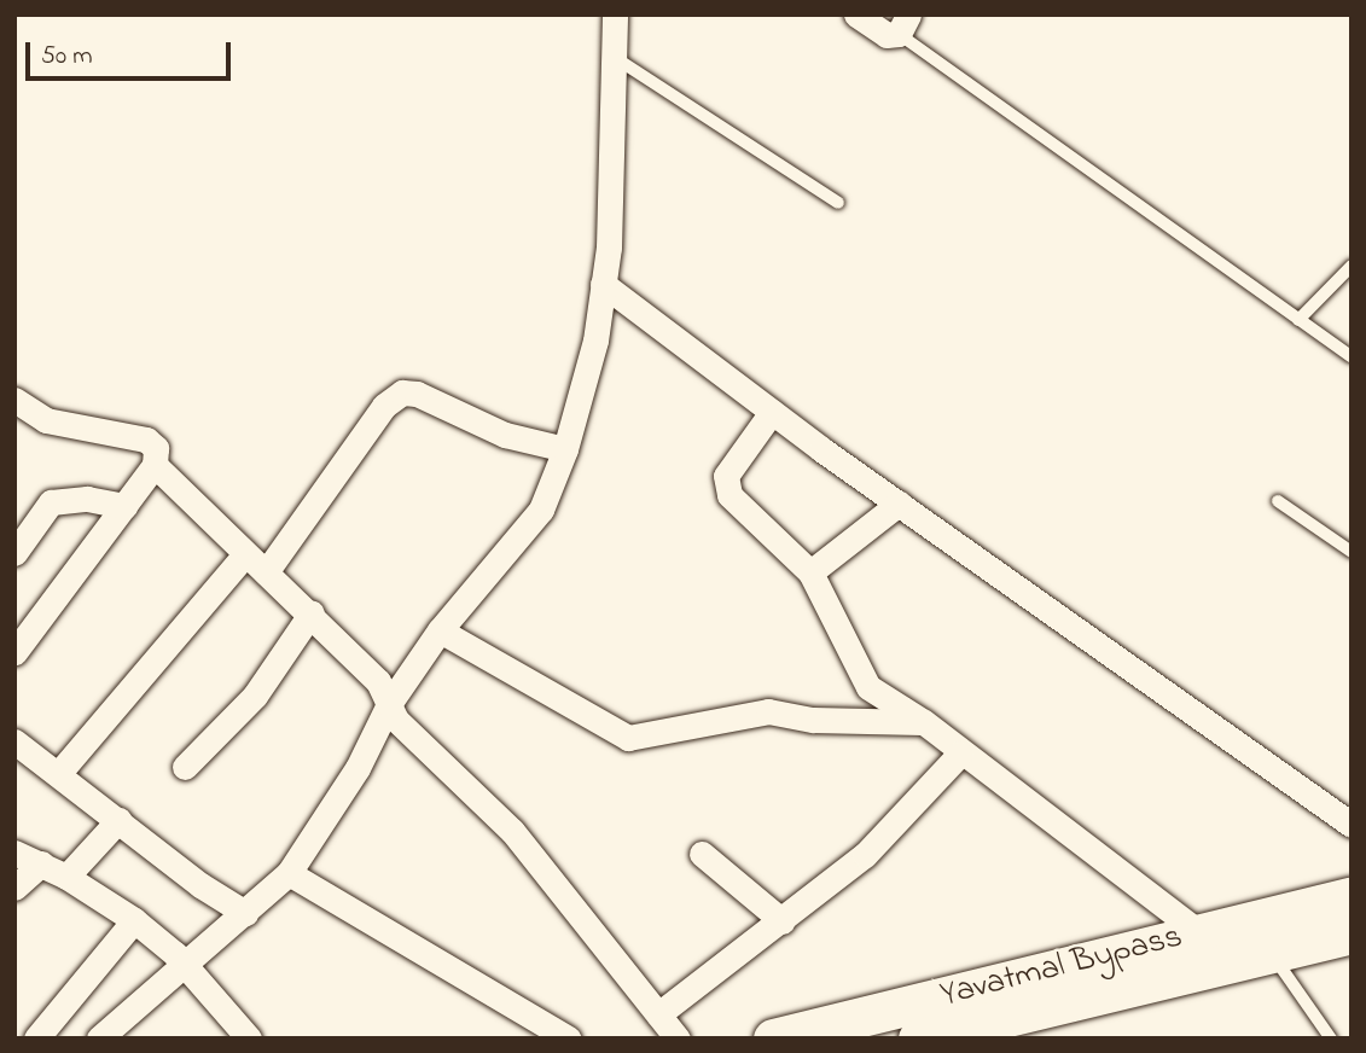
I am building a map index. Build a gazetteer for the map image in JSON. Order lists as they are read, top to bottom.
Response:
{
  "streets": {
    "main road": ["Yavatmal Bypass"]
  },
  "scale_bar": "50 m"
}
